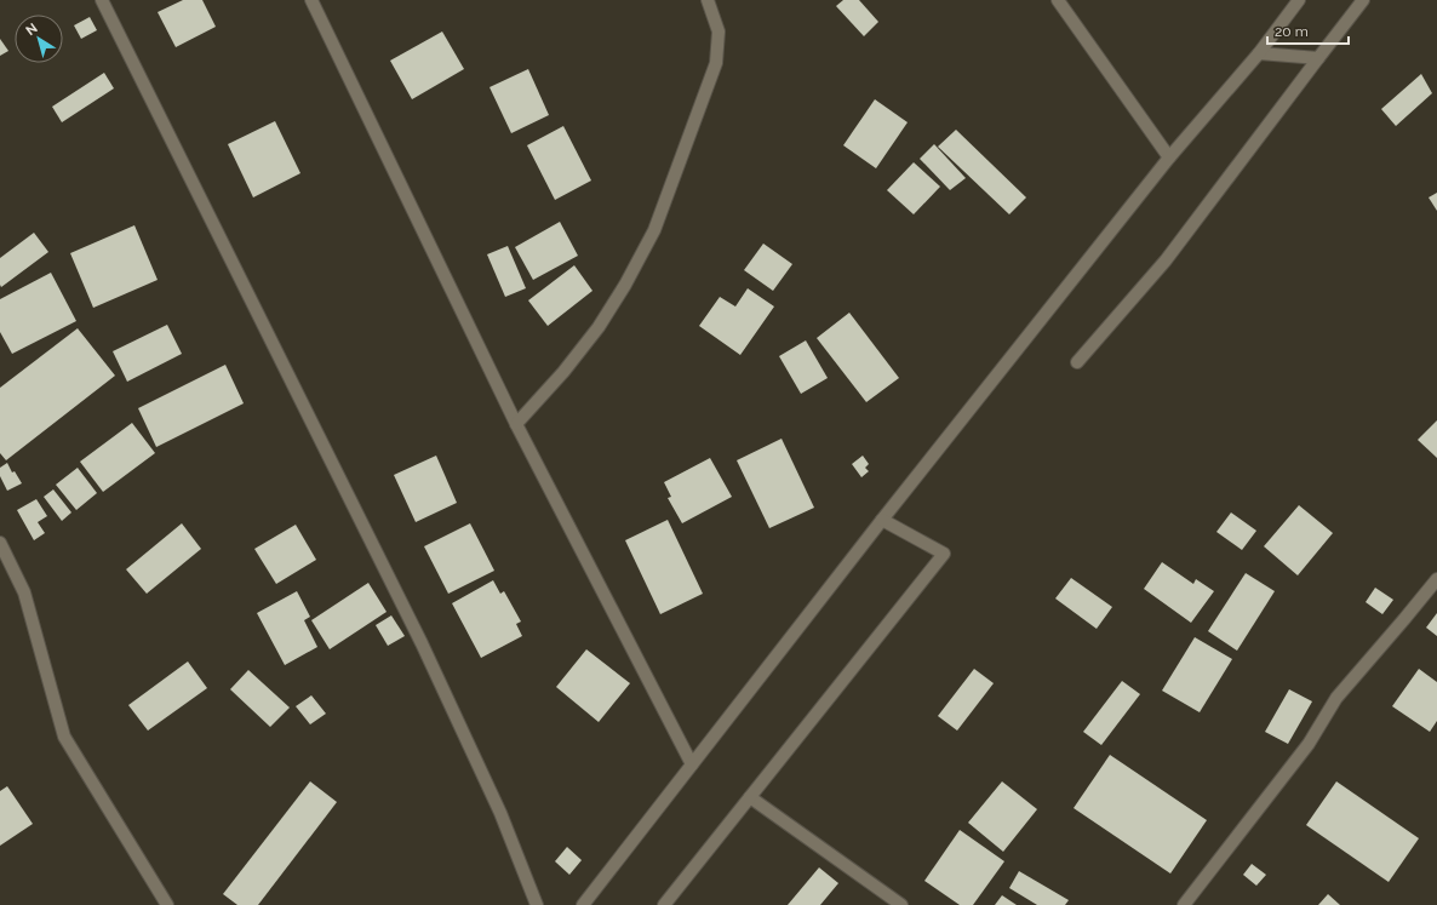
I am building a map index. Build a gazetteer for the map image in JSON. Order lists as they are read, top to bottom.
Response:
{
  "scale_bar": "20 m",
  "north": "top left"
}
